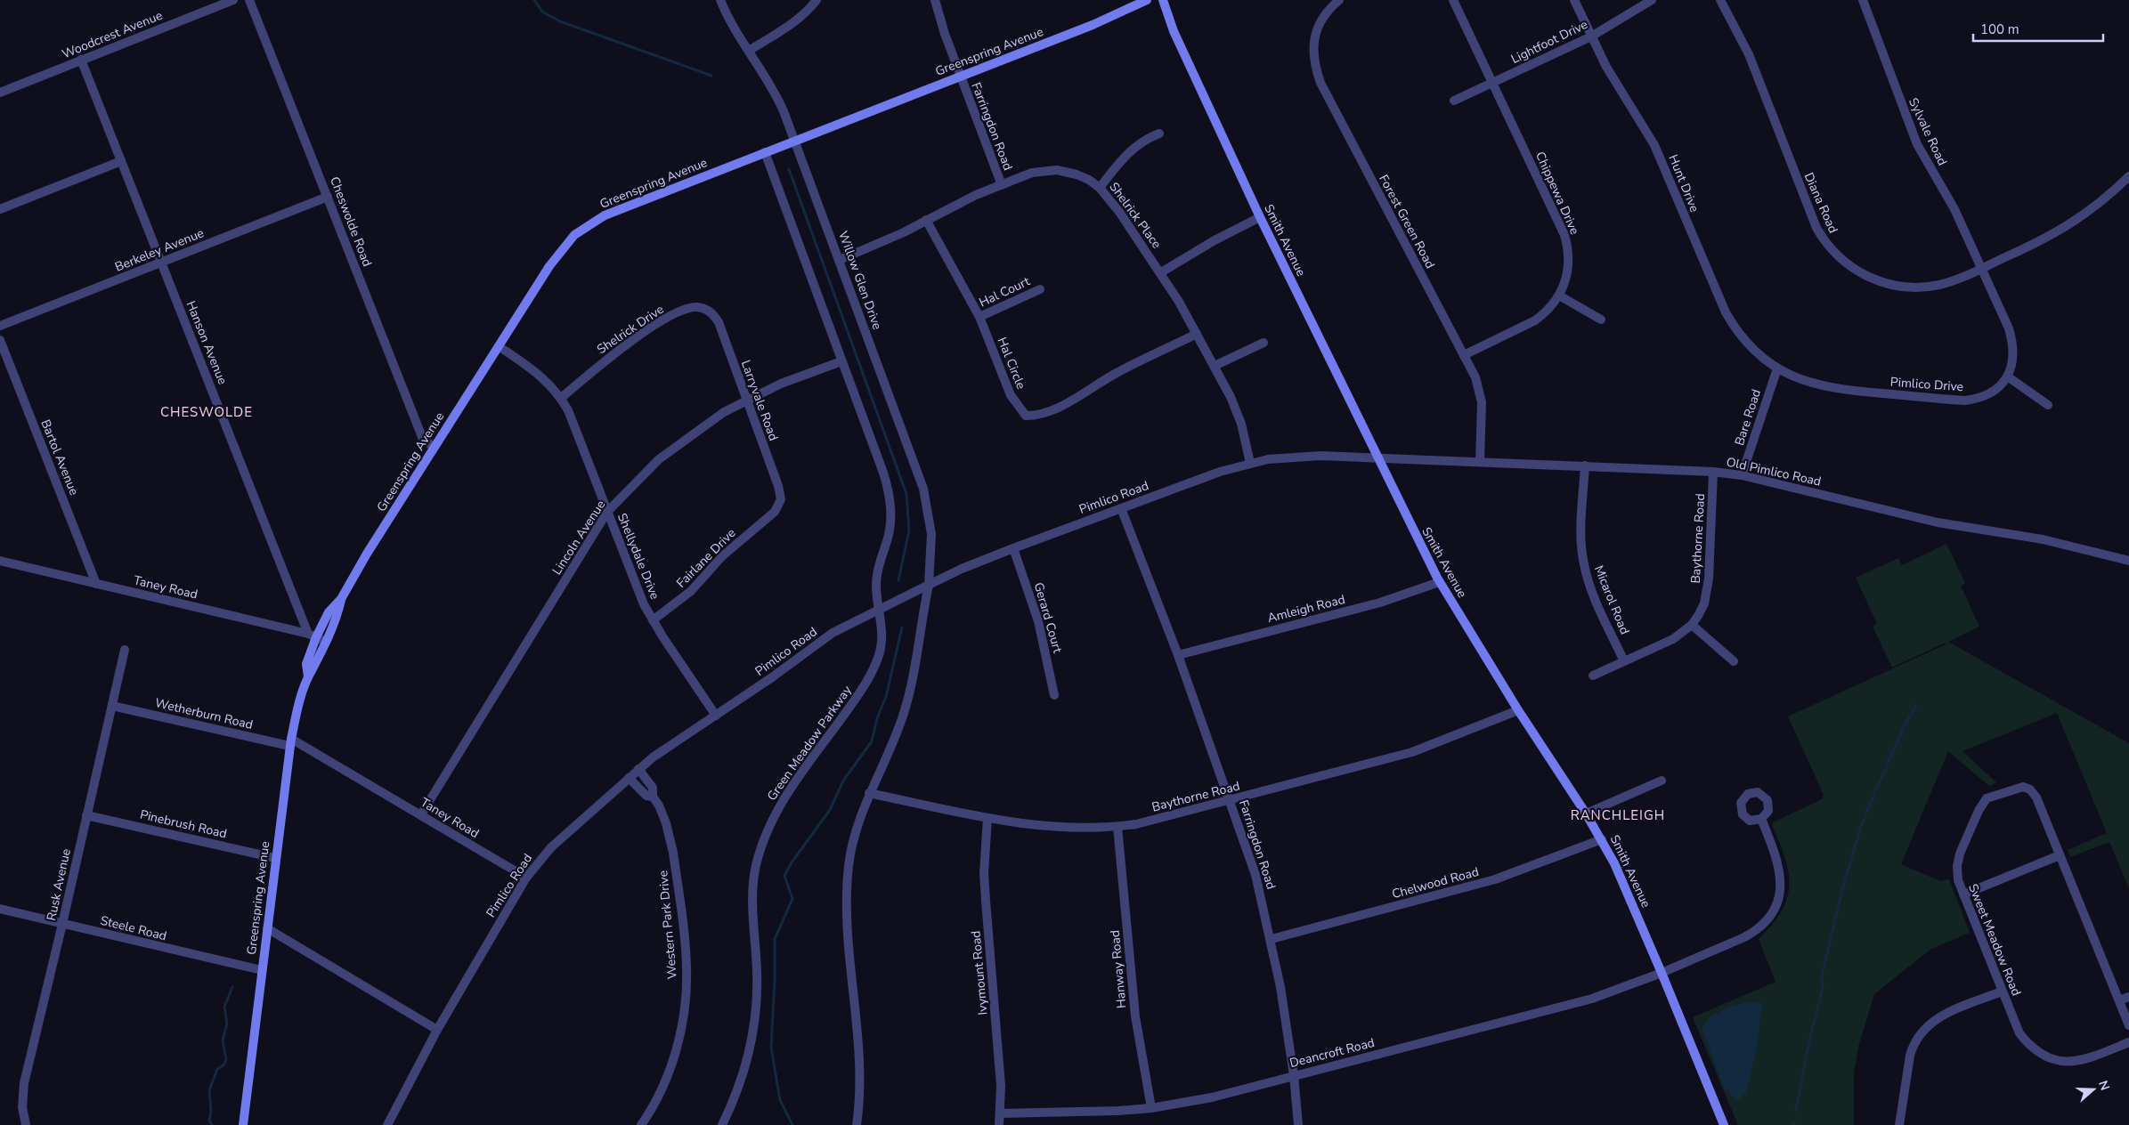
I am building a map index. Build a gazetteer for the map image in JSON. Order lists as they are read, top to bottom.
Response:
{
  "streets": {
    "main road": ["Greenspring Avenue", "Smith Avenue"],
    "street": [
      "Woodcrest Avenue",
      "Lightfoot Drive",
      "Farringdon Road",
      "Sylvale Road",
      "Hunt Drive",
      "Chippewa Drive",
      "Diana Road",
      "Shelrick Place",
      "Cheswolde Road",
      "Forest Green Road",
      "Berkeley Avenue",
      "Willow Glen Drive",
      "Hal Court",
      "Shelrick Drive",
      "Hanson Avenue",
      "Hal Circle",
      "Pimlico Drive",
      "Larryvale Road",
      "Bare Road",
      "Bartol Avenue",
      "Old Pimlico Road",
      "Pimlico Road",
      "Lincoln Avenue",
      "Baythorne Road",
      "Shellydale Drive",
      "Fairlane Drive",
      "Taney Road",
      "Micarol Road",
      "Amleigh Road",
      "Gerard Court",
      "Wetherburn Road",
      "Green Meadow Parkway",
      "Pinebrush Road",
      "Chelwood Road",
      "Rusk Avenue",
      "Western Park Drive",
      "Steele Road",
      "Sweet Meadow Road",
      "Hanway Road",
      "Ivymount Road",
      "Deancroft Road"
    ]
  },
  "crossings": [
    ["Woodcrest Avenue", "Hanson Avenue"],
    ["Lightfoot Drive", "Hunt Drive"],
    ["Lightfoot Drive", "Chippewa Drive"],
    ["Greenspring Avenue", "Farringdon Road"],
    ["Greenspring Avenue", "Cheswolde Road"],
    ["Greenspring Avenue", "Willow Glen Drive"],
    ["Greenspring Avenue", "Hanson Avenue"],
    ["Greenspring Avenue", "Shellydale Drive"],
    ["Greenspring Avenue", "Taney Road"],
    ["Greenspring Avenue", "Wetherburn Road"],
    ["Greenspring Avenue", "Pinebrush Road"],
    ["Greenspring Avenue", "Steele Road"],
    ["Farringdon Road", "Shelrick Place"],
    ["Farringdon Road", "Pimlico Road"],
    ["Farringdon Road", "Baythorne Road"],
    ["Farringdon Road", "Amleigh Road"],
    ["Farringdon Road", "Chelwood Road"],
    ["Farringdon Road", "Deancroft Road"],
    ["Sylvale Road", "Diana Road"],
    ["Hunt Drive", "Pimlico Drive"],
    ["Hunt Drive", "Bare Road"],
    ["Chippewa Drive", "Forest Green Road"],
    ["Shelrick Place", "Willow Glen Drive"],
    ["Shelrick Place", "Hal Circle"],
    ["Shelrick Place", "Pimlico Road"],
    ["Cheswolde Road", "Berkeley Avenue"],
    ["Forest Green Road", "Old Pimlico Road"],
    ["Smith Avenue", "Old Pimlico Road"],
    ["Smith Avenue", "Pimlico Road"],
    ["Smith Avenue", "Baythorne Road"],
    ["Smith Avenue", "Amleigh Road"],
    ["Smith Avenue", "Chelwood Road"],
    ["Smith Avenue", "Deancroft Road"],
    ["Berkeley Avenue", "Hanson Avenue"],
    ["Willow Glen Drive", "Pimlico Road"],
    ["Hal Court", "Hal Circle"],
    ["Shelrick Drive", "Larryvale Road"],
    ["Shelrick Drive", "Shellydale Drive"],
    ["Hanson Avenue", "Taney Road"],
    ["Pimlico Drive", "Bare Road"],
    ["Larryvale Road", "Lincoln Avenue"],
    ["Larryvale Road", "Fairlane Drive"],
    ["Bare Road", "Old Pimlico Road"],
    ["Bartol Avenue", "Taney Road"],
    ["Old Pimlico Road", "Pimlico Road"],
    ["Old Pimlico Road", "Baythorne Road"],
    ["Old Pimlico Road", "Micarol Road"],
    ["Pimlico Road", "Shellydale Drive"],
    ["Pimlico Road", "Taney Road"],
    ["Pimlico Road", "Gerard Court"],
    ["Pimlico Road", "Green Meadow Parkway"],
    ["Pimlico Road", "Western Park Drive"],
    ["Lincoln Avenue", "Shellydale Drive"],
    ["Lincoln Avenue", "Taney Road"],
    ["Baythorne Road", "Micarol Road"],
    ["Baythorne Road", "Hanway Road"],
    ["Baythorne Road", "Ivymount Road"],
    ["Shellydale Drive", "Fairlane Drive"],
    ["Taney Road", "Wetherburn Road"],
    ["Wetherburn Road", "Rusk Avenue"],
    ["Pinebrush Road", "Rusk Avenue"],
    ["Rusk Avenue", "Steele Road"],
    ["Hanway Road", "Deancroft Road"],
    ["Ivymount Road", "Deancroft Road"]
  ],
  "districts": ["CHESWOLDE", "RANCHLEIGH"],
  "scale_bar": "100 m",
  "north": "right"
}
